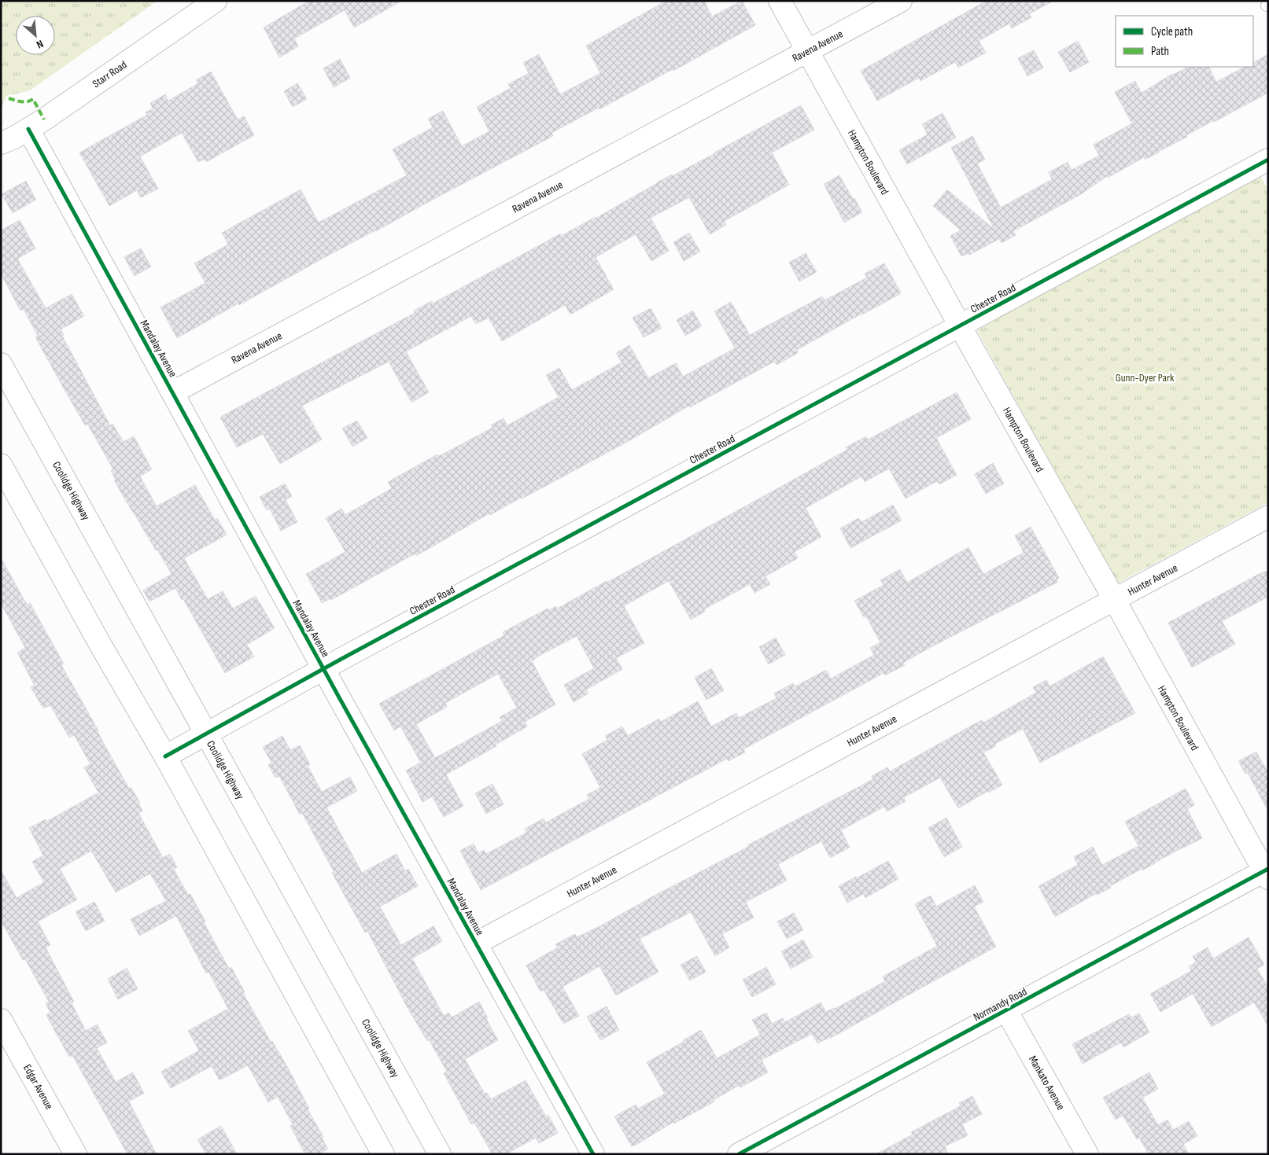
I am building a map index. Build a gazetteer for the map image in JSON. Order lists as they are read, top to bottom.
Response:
{
  "streets": {
    "street": [
      "Ravena Avenue",
      "Starr Road",
      "Hampton Boulevard",
      "Chester Road",
      "Mandalay Avenue",
      "Coolidge Highway",
      "Hunter Avenue",
      "Normandy Road",
      "Mankato Avenue",
      "Edgar Avenue"
    ]
  },
  "crossings": [
    ["Ravena Avenue", "Hampton Boulevard"],
    ["Ravena Avenue", "Mandalay Avenue"],
    ["Starr Road", "Mandalay Avenue"],
    ["Hampton Boulevard", "Chester Road"],
    ["Hampton Boulevard", "Hunter Avenue"],
    ["Hampton Boulevard", "Normandy Road"],
    ["Chester Road", "Mandalay Avenue"],
    ["Chester Road", "Coolidge Highway"],
    ["Mandalay Avenue", "Hunter Avenue"],
    ["Normandy Road", "Mankato Avenue"]
  ],
  "parks": ["Gunn-Dyer Park"],
  "legend": ["Cycle path", "Path"],
  "north": "bottom right"
}
